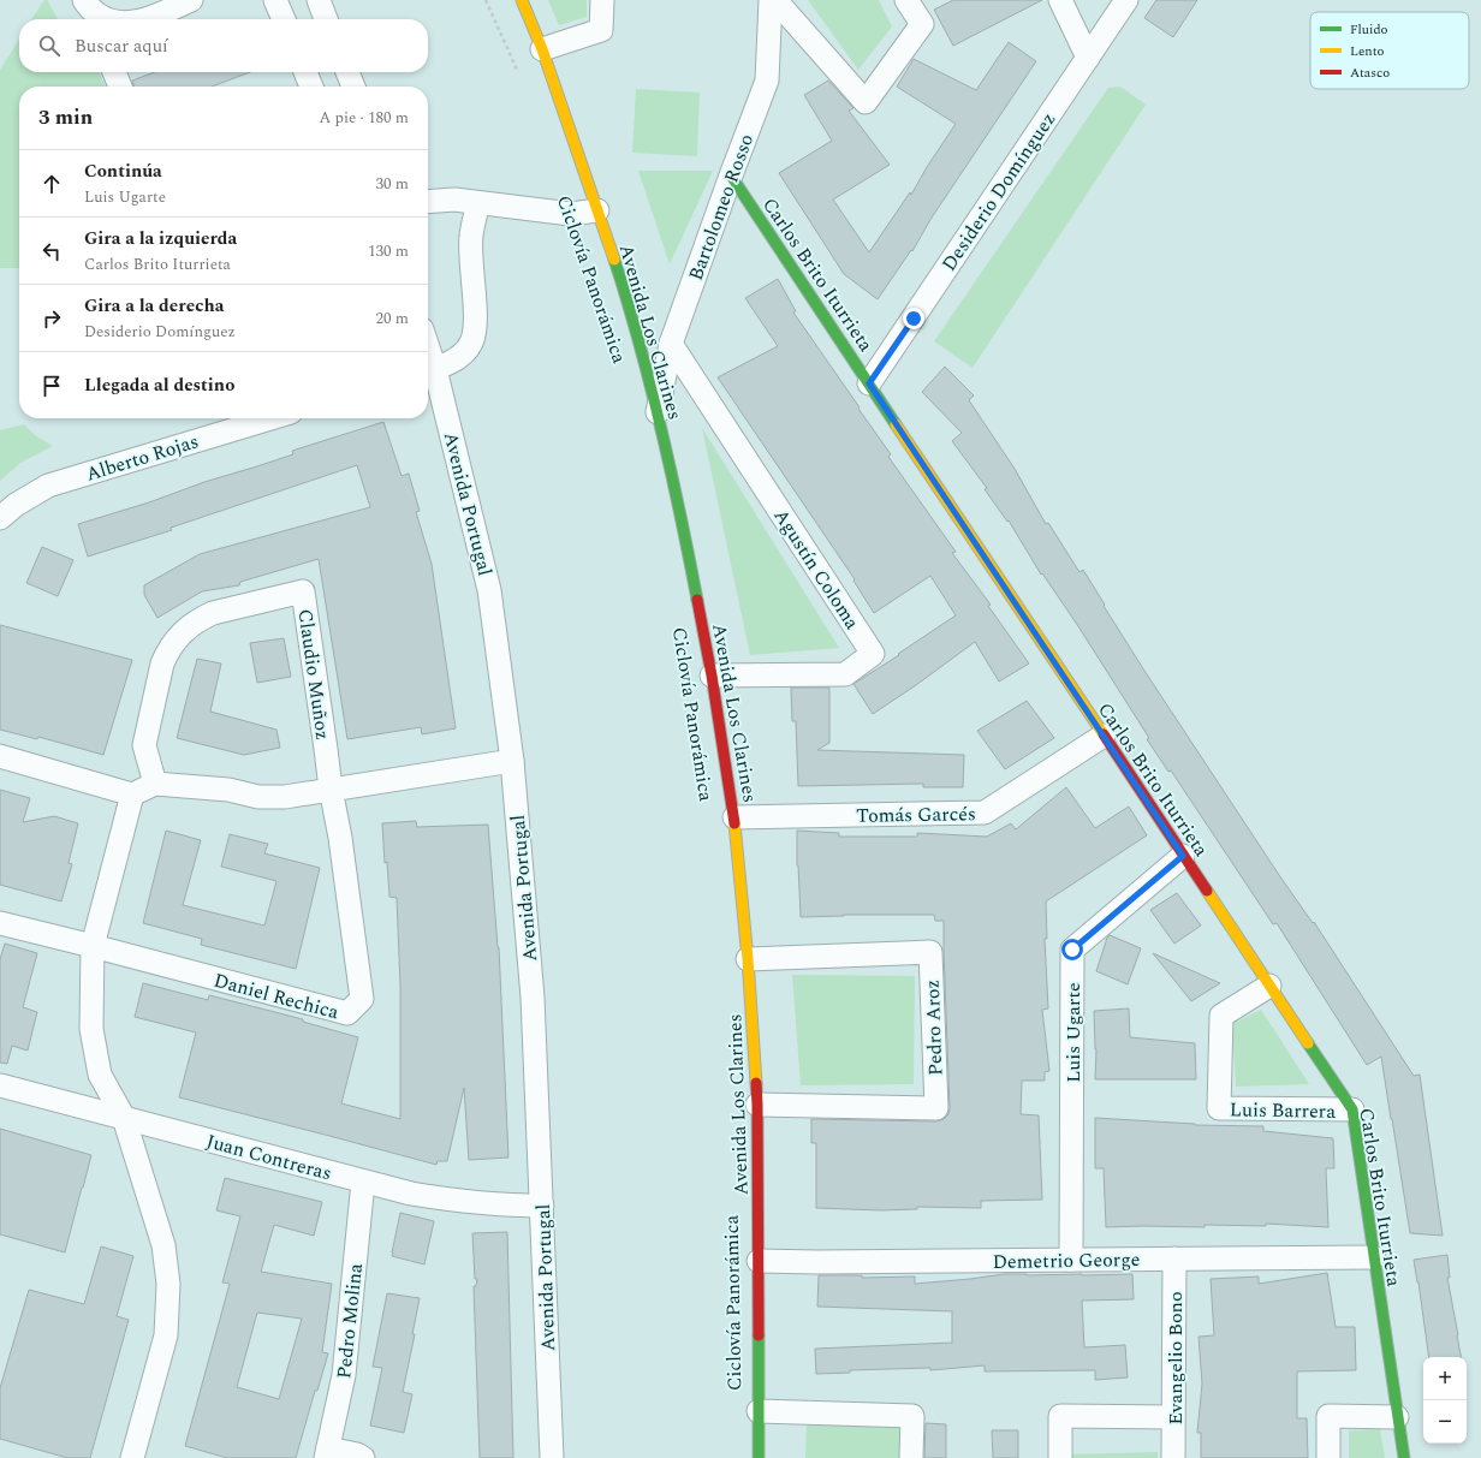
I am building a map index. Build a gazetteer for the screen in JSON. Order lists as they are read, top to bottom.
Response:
{
  "streets": {
    "street": [
      "Desiderio Domínguez",
      "Bartolomeo Rosso",
      "Carlos Brito Iturrieta",
      "Avenida Los Clarines",
      "Alberto Rojas",
      "Avenida Portugal",
      "Agustín Coloma",
      "Claudio Muñoz",
      "Tomás Garcés",
      "Daniel Rechica",
      "Pedro Aroz",
      "Luis Ugarte",
      "Luis Barrera",
      "Juan Contreras",
      "Demetrio George",
      "Pedro Molina",
      "Evangelio Bono"
    ]
  },
  "crossings": [
    ["Desiderio Domínguez", "Carlos Brito Iturrieta"],
    ["Bartolomeo Rosso", "Carlos Brito Iturrieta"],
    ["Bartolomeo Rosso", "Avenida Los Clarines"],
    ["Bartolomeo Rosso", "Agustín Coloma"],
    ["Carlos Brito Iturrieta", "Tomás Garcés"],
    ["Carlos Brito Iturrieta", "Luis Ugarte"],
    ["Carlos Brito Iturrieta", "Luis Barrera"],
    ["Carlos Brito Iturrieta", "Demetrio George"],
    ["Avenida Los Clarines", "Agustín Coloma"],
    ["Avenida Los Clarines", "Tomás Garcés"],
    ["Avenida Los Clarines", "Pedro Aroz"],
    ["Avenida Los Clarines", "Demetrio George"],
    ["Avenida Portugal", "Juan Contreras"],
    ["Claudio Muñoz", "Daniel Rechica"],
    ["Luis Ugarte", "Demetrio George"],
    ["Juan Contreras", "Pedro Molina"],
    ["Demetrio George", "Evangelio Bono"]
  ],
  "legend": ["Fluido", "Lento", "Atasco"],
  "page": {
    "search": "Buscar aquí",
    "heading": ["3 min", "A pie · 180 m"],
    "list": [
      ["Continúa", "Luis Ugarte", "30 m"],
      ["Gira a la izquierda", "Carlos Brito Iturrieta", "130 m"],
      ["Gira a la derecha", "Desiderio Domínguez", "20 m"],
      "Llegada al destino"
    ],
    "map_buttons": ["+", "−"]
  }
}
